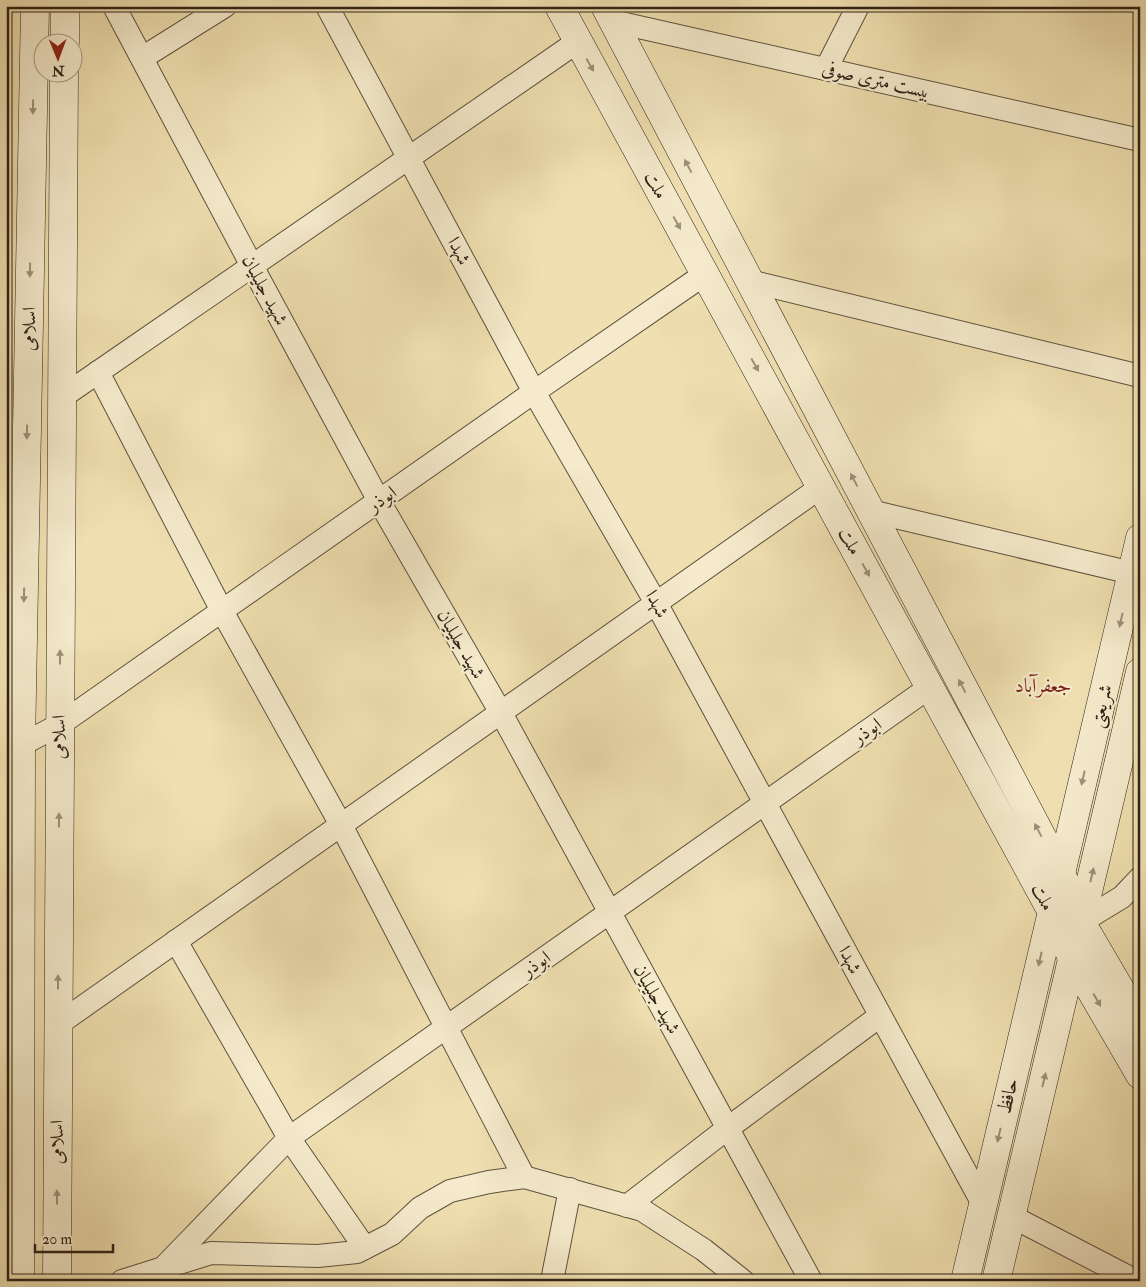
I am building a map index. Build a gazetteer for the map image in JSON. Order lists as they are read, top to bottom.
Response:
{
  "streets": {
    "street": [
      "بیست متری صوفی",
      "ملت",
      "شهدا",
      "شهید جلیلیان",
      "اسلامی",
      "ابوذر",
      "شریعتی",
      "حافظ"
    ]
  },
  "crossings": [
    ["بیست متری صوفی", "ملت"],
    ["ملت", "ابوذر"],
    ["ملت", "شریعتی"],
    ["ملت", "حافظ"],
    ["شهدا", "ابوذر"],
    ["شهدا", "حافظ"],
    ["شهید جلیلیان", "ابوذر"],
    ["اسلامی", "ابوذر"],
    ["شریعتی", "حافظ"]
  ],
  "districts": ["جعفرآباد"],
  "scale_bar": "20 m",
  "north": "bottom"
}
